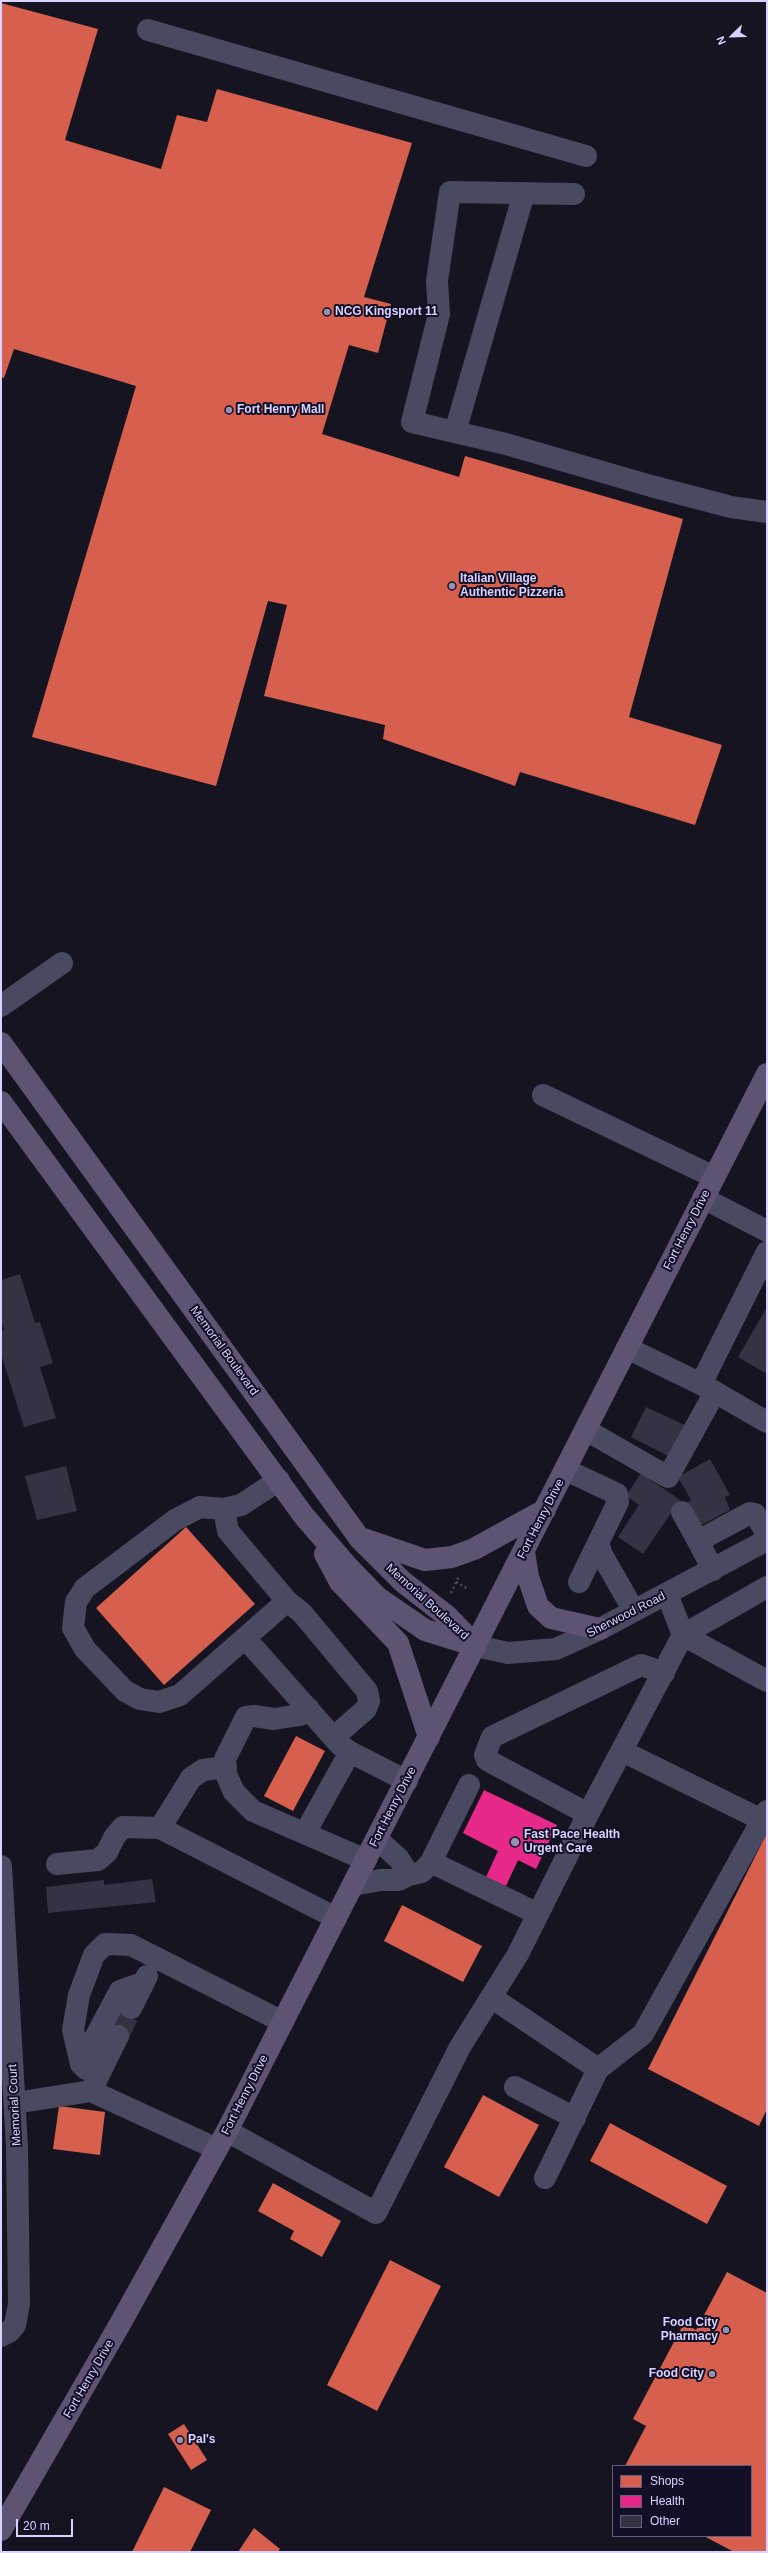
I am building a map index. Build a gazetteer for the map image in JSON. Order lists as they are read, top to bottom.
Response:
{
  "streets": {
    "main road": ["Fort Henry Drive", "Memorial Boulevard"],
    "street": ["Sherwood Road", "Memorial Court"]
  },
  "crossings": [
    ["Fort Henry Drive", "Memorial Boulevard"],
    ["Fort Henry Drive", "Sherwood Road"],
    ["Memorial Boulevard", "Sherwood Road"]
  ],
  "places": [
    "NCG Kingsport 11",
    "Fort Henry Mall",
    "Italian Village Authentic Pizzeria",
    "Fast Pace Health Urgent Care",
    "Food City Pharmacy",
    "Food City",
    "Pal's"
  ],
  "legend": ["Shops", "Health", "Other"],
  "scale_bar": "20 m",
  "north": "bottom left"
}
